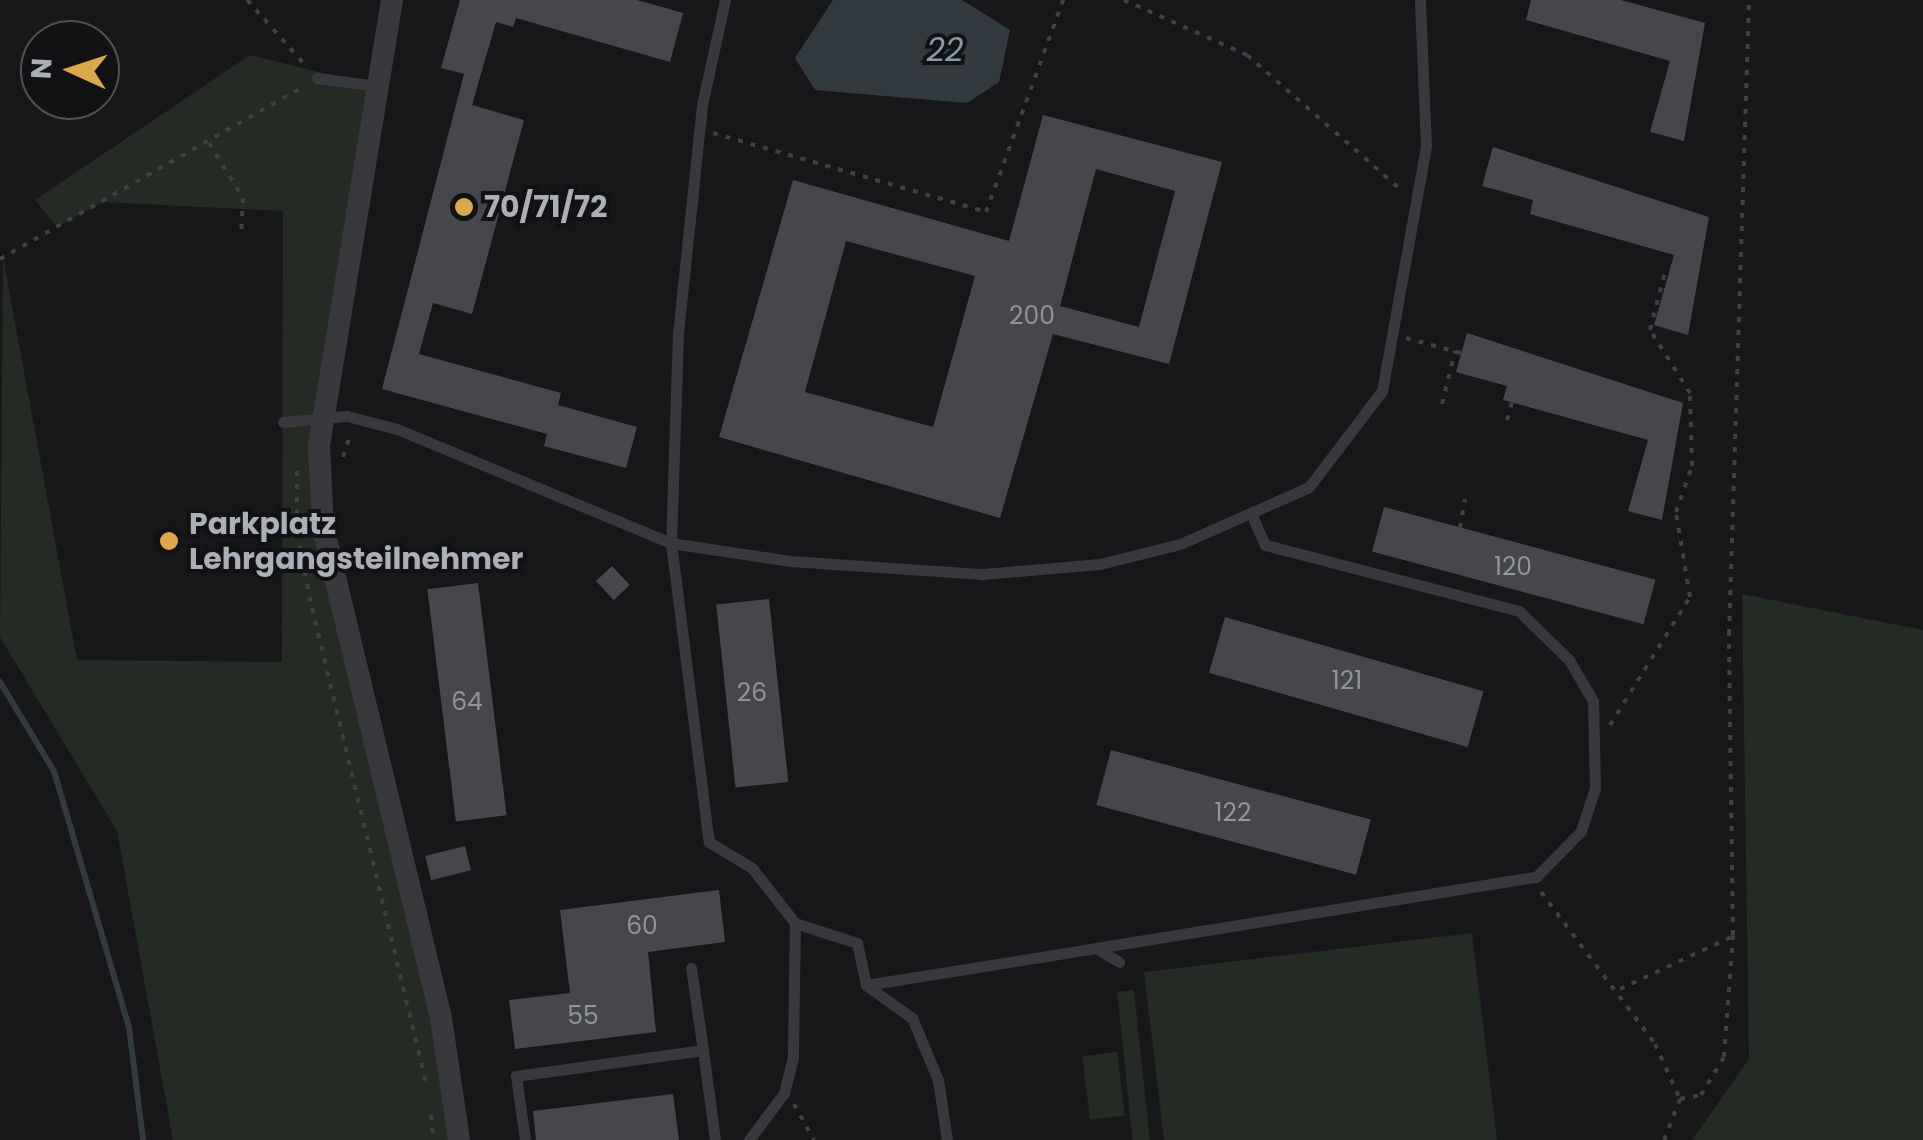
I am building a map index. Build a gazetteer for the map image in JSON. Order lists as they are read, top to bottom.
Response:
{
  "water": ["22"],
  "places": ["70/71/72", "Parkplatz Lehrgangsteilnehmer"],
  "house_numbers": [
    "200",
    "120",
    "121",
    "26",
    "64",
    "122",
    "60",
    "55"
  ],
  "north": "left"
}
